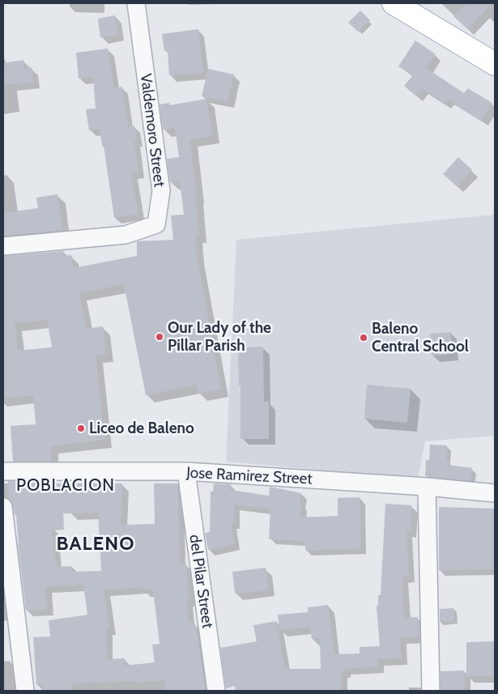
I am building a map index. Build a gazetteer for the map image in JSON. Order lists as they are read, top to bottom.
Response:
{
  "streets": {
    "street": ["Valdemoro Street", "Jose Ramirez Street", "del Pilar Street"]
  },
  "crossings": [
    ["Jose Ramirez Street", "del Pilar Street"]
  ],
  "districts": ["POBLACION", "BALENO"],
  "places": ["Our Lady of the Pillar Parish", "Baleno Central School", "Liceo de Baleno"]
}
